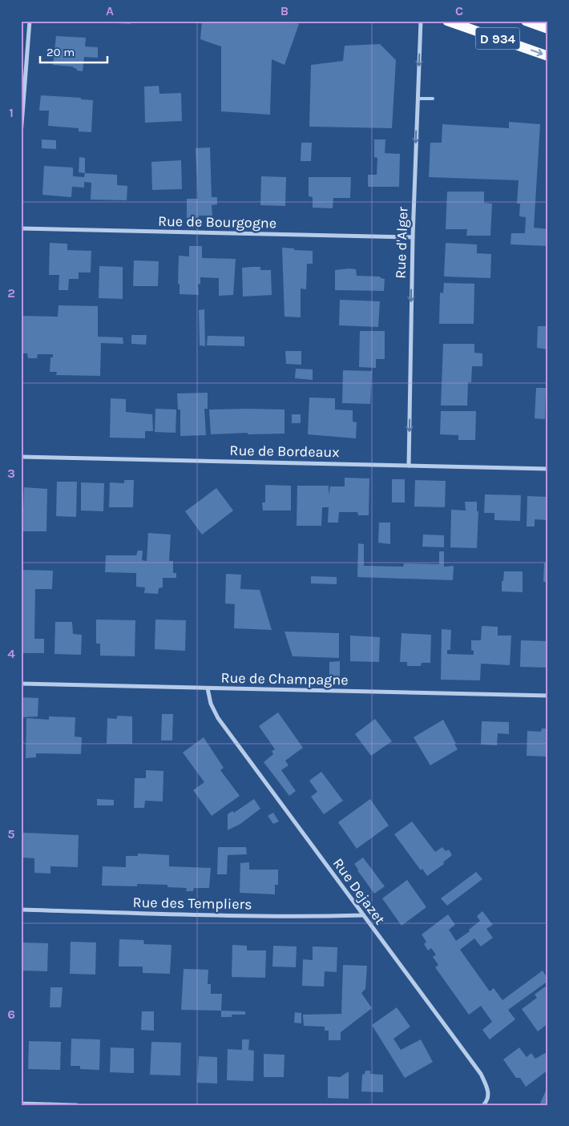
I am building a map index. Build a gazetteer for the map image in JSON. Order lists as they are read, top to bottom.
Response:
{
  "streets": {
    "main road": ["D 934"],
    "street": [
      "Rue de Bourgogne",
      "Rue d'Alger",
      "Rue de Bordeaux",
      "Rue de Champagne",
      "Rue Dejazet",
      "Rue des Templiers"
    ]
  },
  "crossings": [
    ["Rue de Bourgogne", "Rue d'Alger"],
    ["Rue d'Alger", "Rue de Bordeaux"],
    ["Rue de Champagne", "Rue Dejazet"],
    ["Rue Dejazet", "Rue des Templiers"]
  ],
  "one_way": ["Rue d'Alger"],
  "scale_bar": "20 m",
  "grid": {
    "columns": ["A", "B", "C"],
    "rows": [
      "1",
      "2",
      "3",
      "4",
      "5",
      "6"
    ]
  }
}
